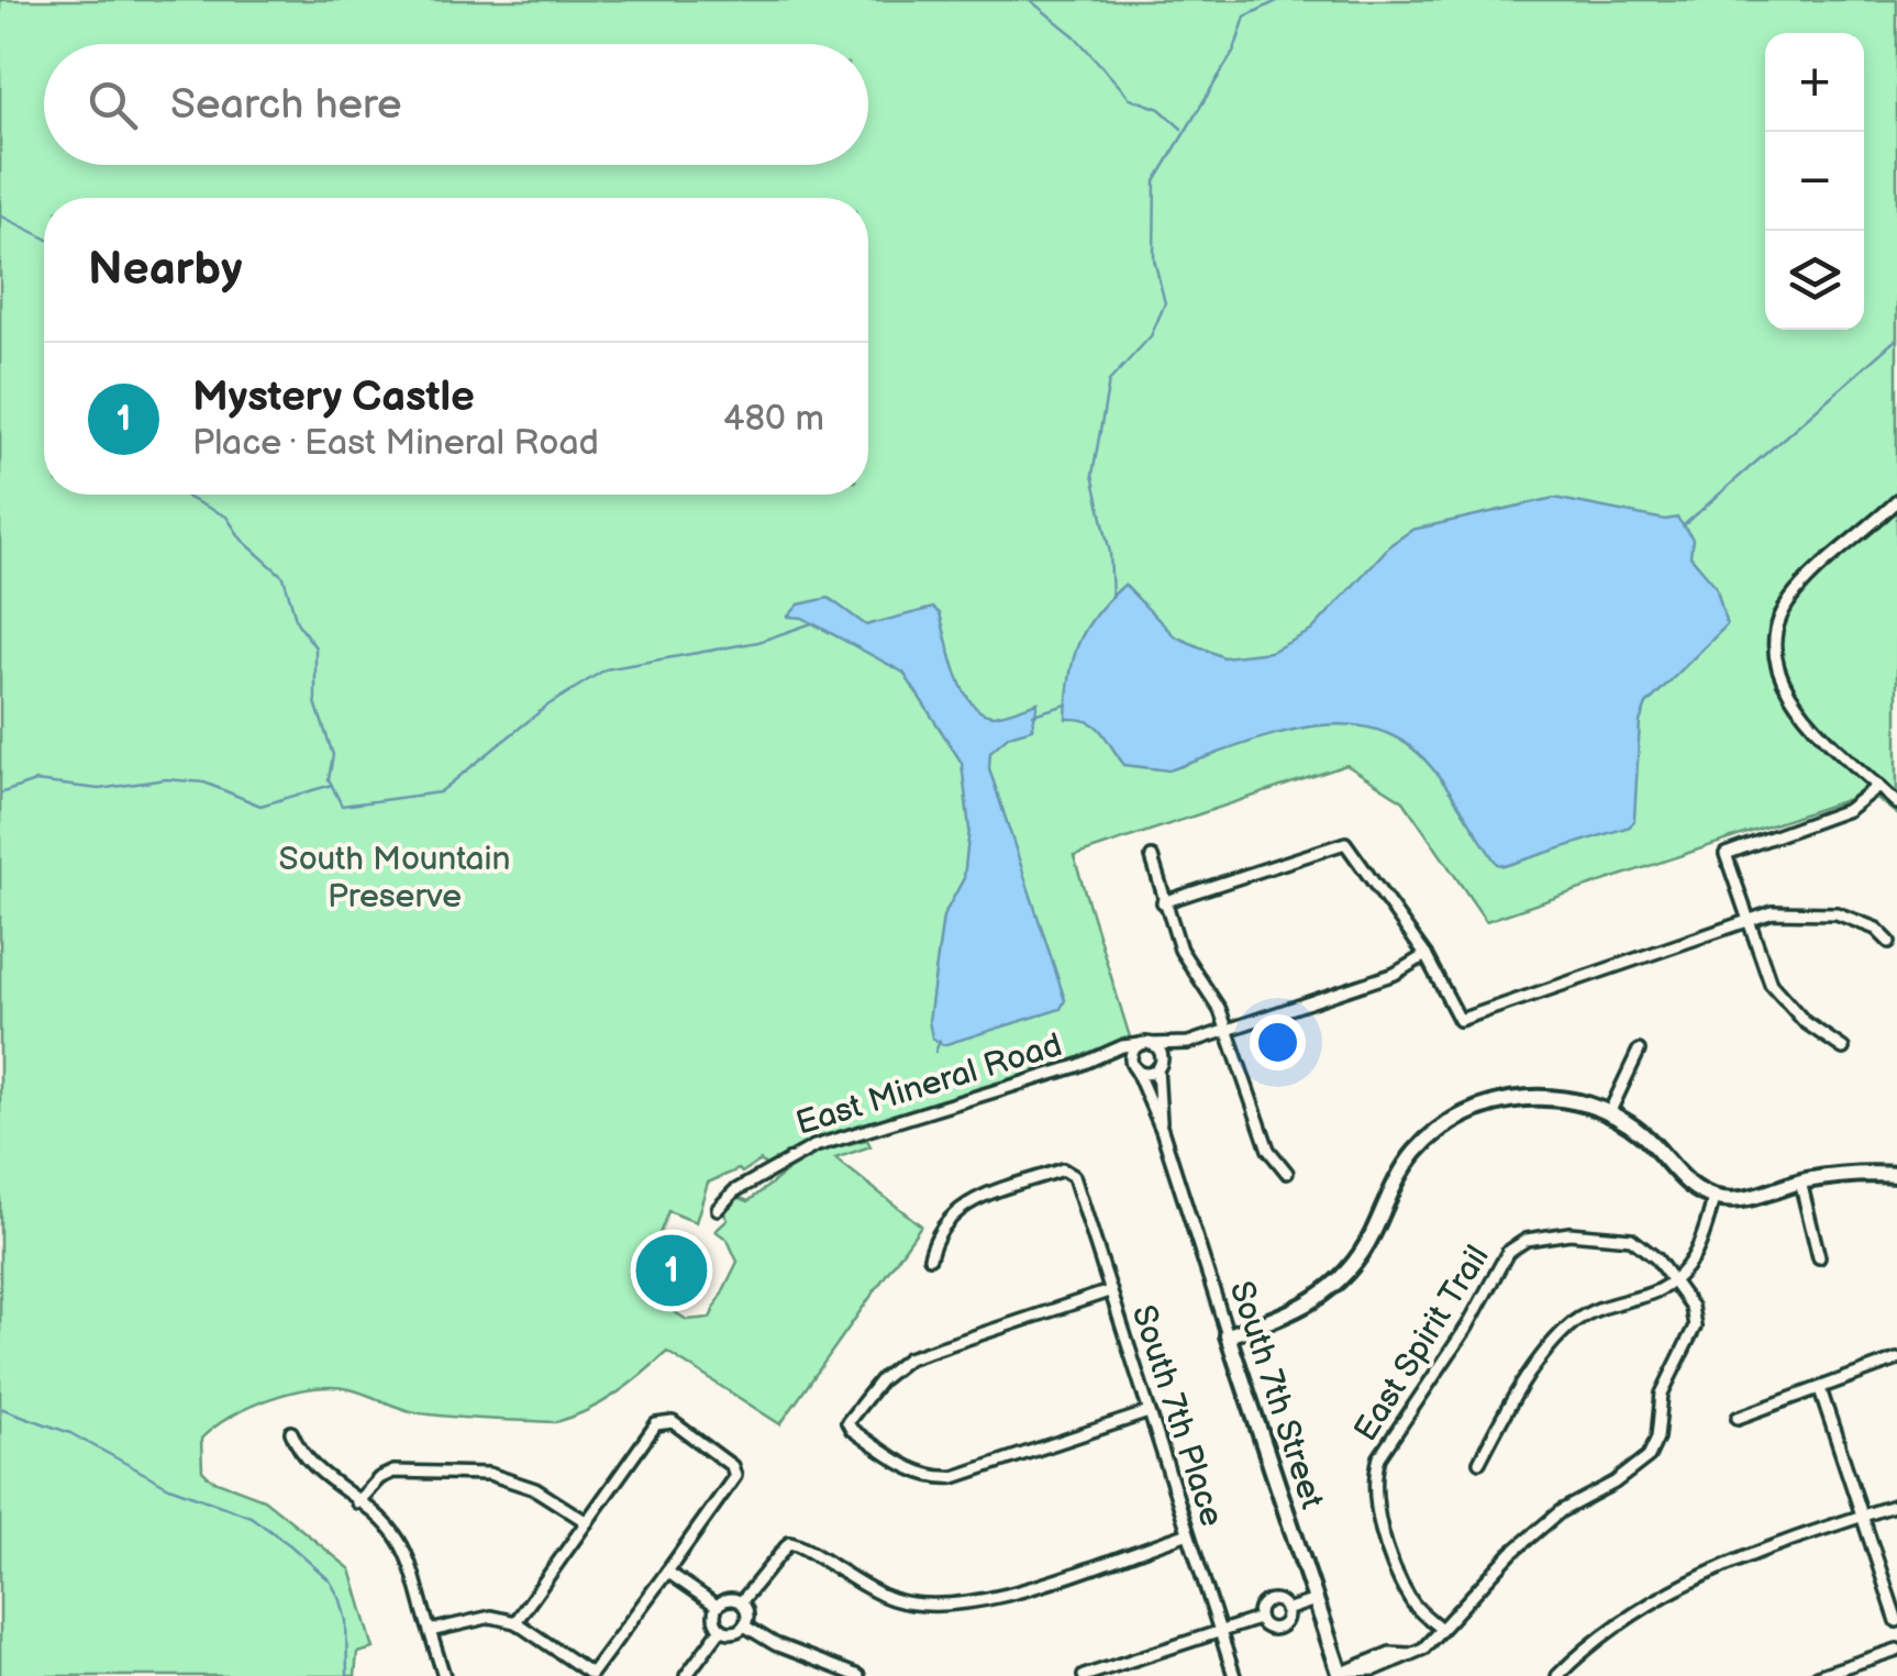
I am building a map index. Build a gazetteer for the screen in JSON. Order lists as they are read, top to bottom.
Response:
{
  "streets": {
    "street": [
      "East Mineral Road",
      "East Spirit Trail",
      "South 7th Street",
      "South 7th Place"
    ]
  },
  "crossings": [
    ["East Mineral Road", "South 7th Street"]
  ],
  "parks": ["South Mountain Preserve"],
  "page": {
    "map_buttons": ["+", "−"],
    "search": "Search here",
    "heading": "Nearby",
    "list": [
      {
        "mark": "1",
        "name": "Mystery Castle",
        "note": "Place · East Mineral Road",
        "value": "480 m"
      }
    ],
    "pins": "1"
  }
}
